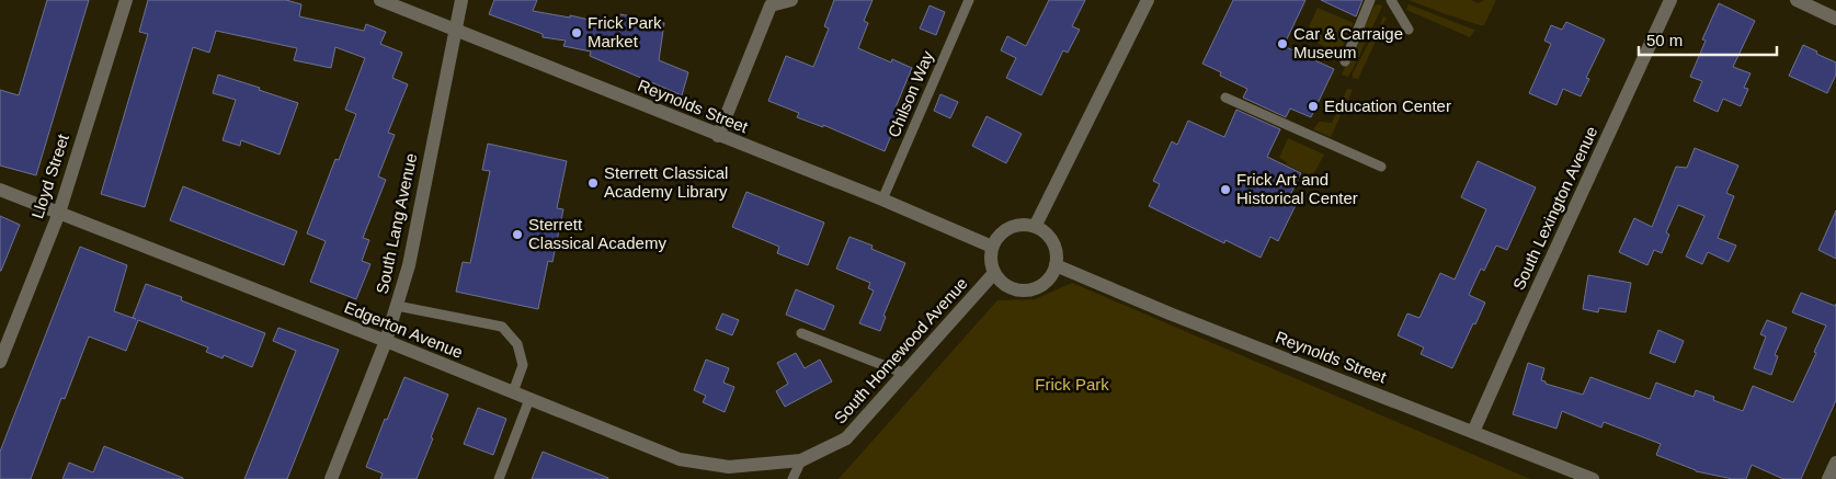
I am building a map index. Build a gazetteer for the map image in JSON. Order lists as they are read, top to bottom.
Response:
{
  "streets": {
    "street": [
      "Reynolds Street",
      "Lloyd Street",
      "South Lexington Avenue",
      "South Lang Avenue",
      "Edgerton Avenue",
      "South Homewood Avenue"
    ],
    "lane": ["Chilson Way"]
  },
  "crossings": [
    ["Chilson Way", "Reynolds Street"],
    ["Reynolds Street", "South Lexington Avenue"],
    ["Reynolds Street", "South Lang Avenue"],
    ["Reynolds Street", "South Homewood Avenue"],
    ["Lloyd Street", "Edgerton Avenue"],
    ["South Lang Avenue", "Edgerton Avenue"],
    ["Edgerton Avenue", "South Homewood Avenue"]
  ],
  "parks": ["Frick Park"],
  "places": [
    "Frick Park Market",
    "Car & Carraige Museum",
    "Education Center",
    "Sterrett Classical Academy Library",
    "Frick Art and Historical Center",
    "Sterrett Classical Academy"
  ],
  "scale_bar": "50 m"
}
